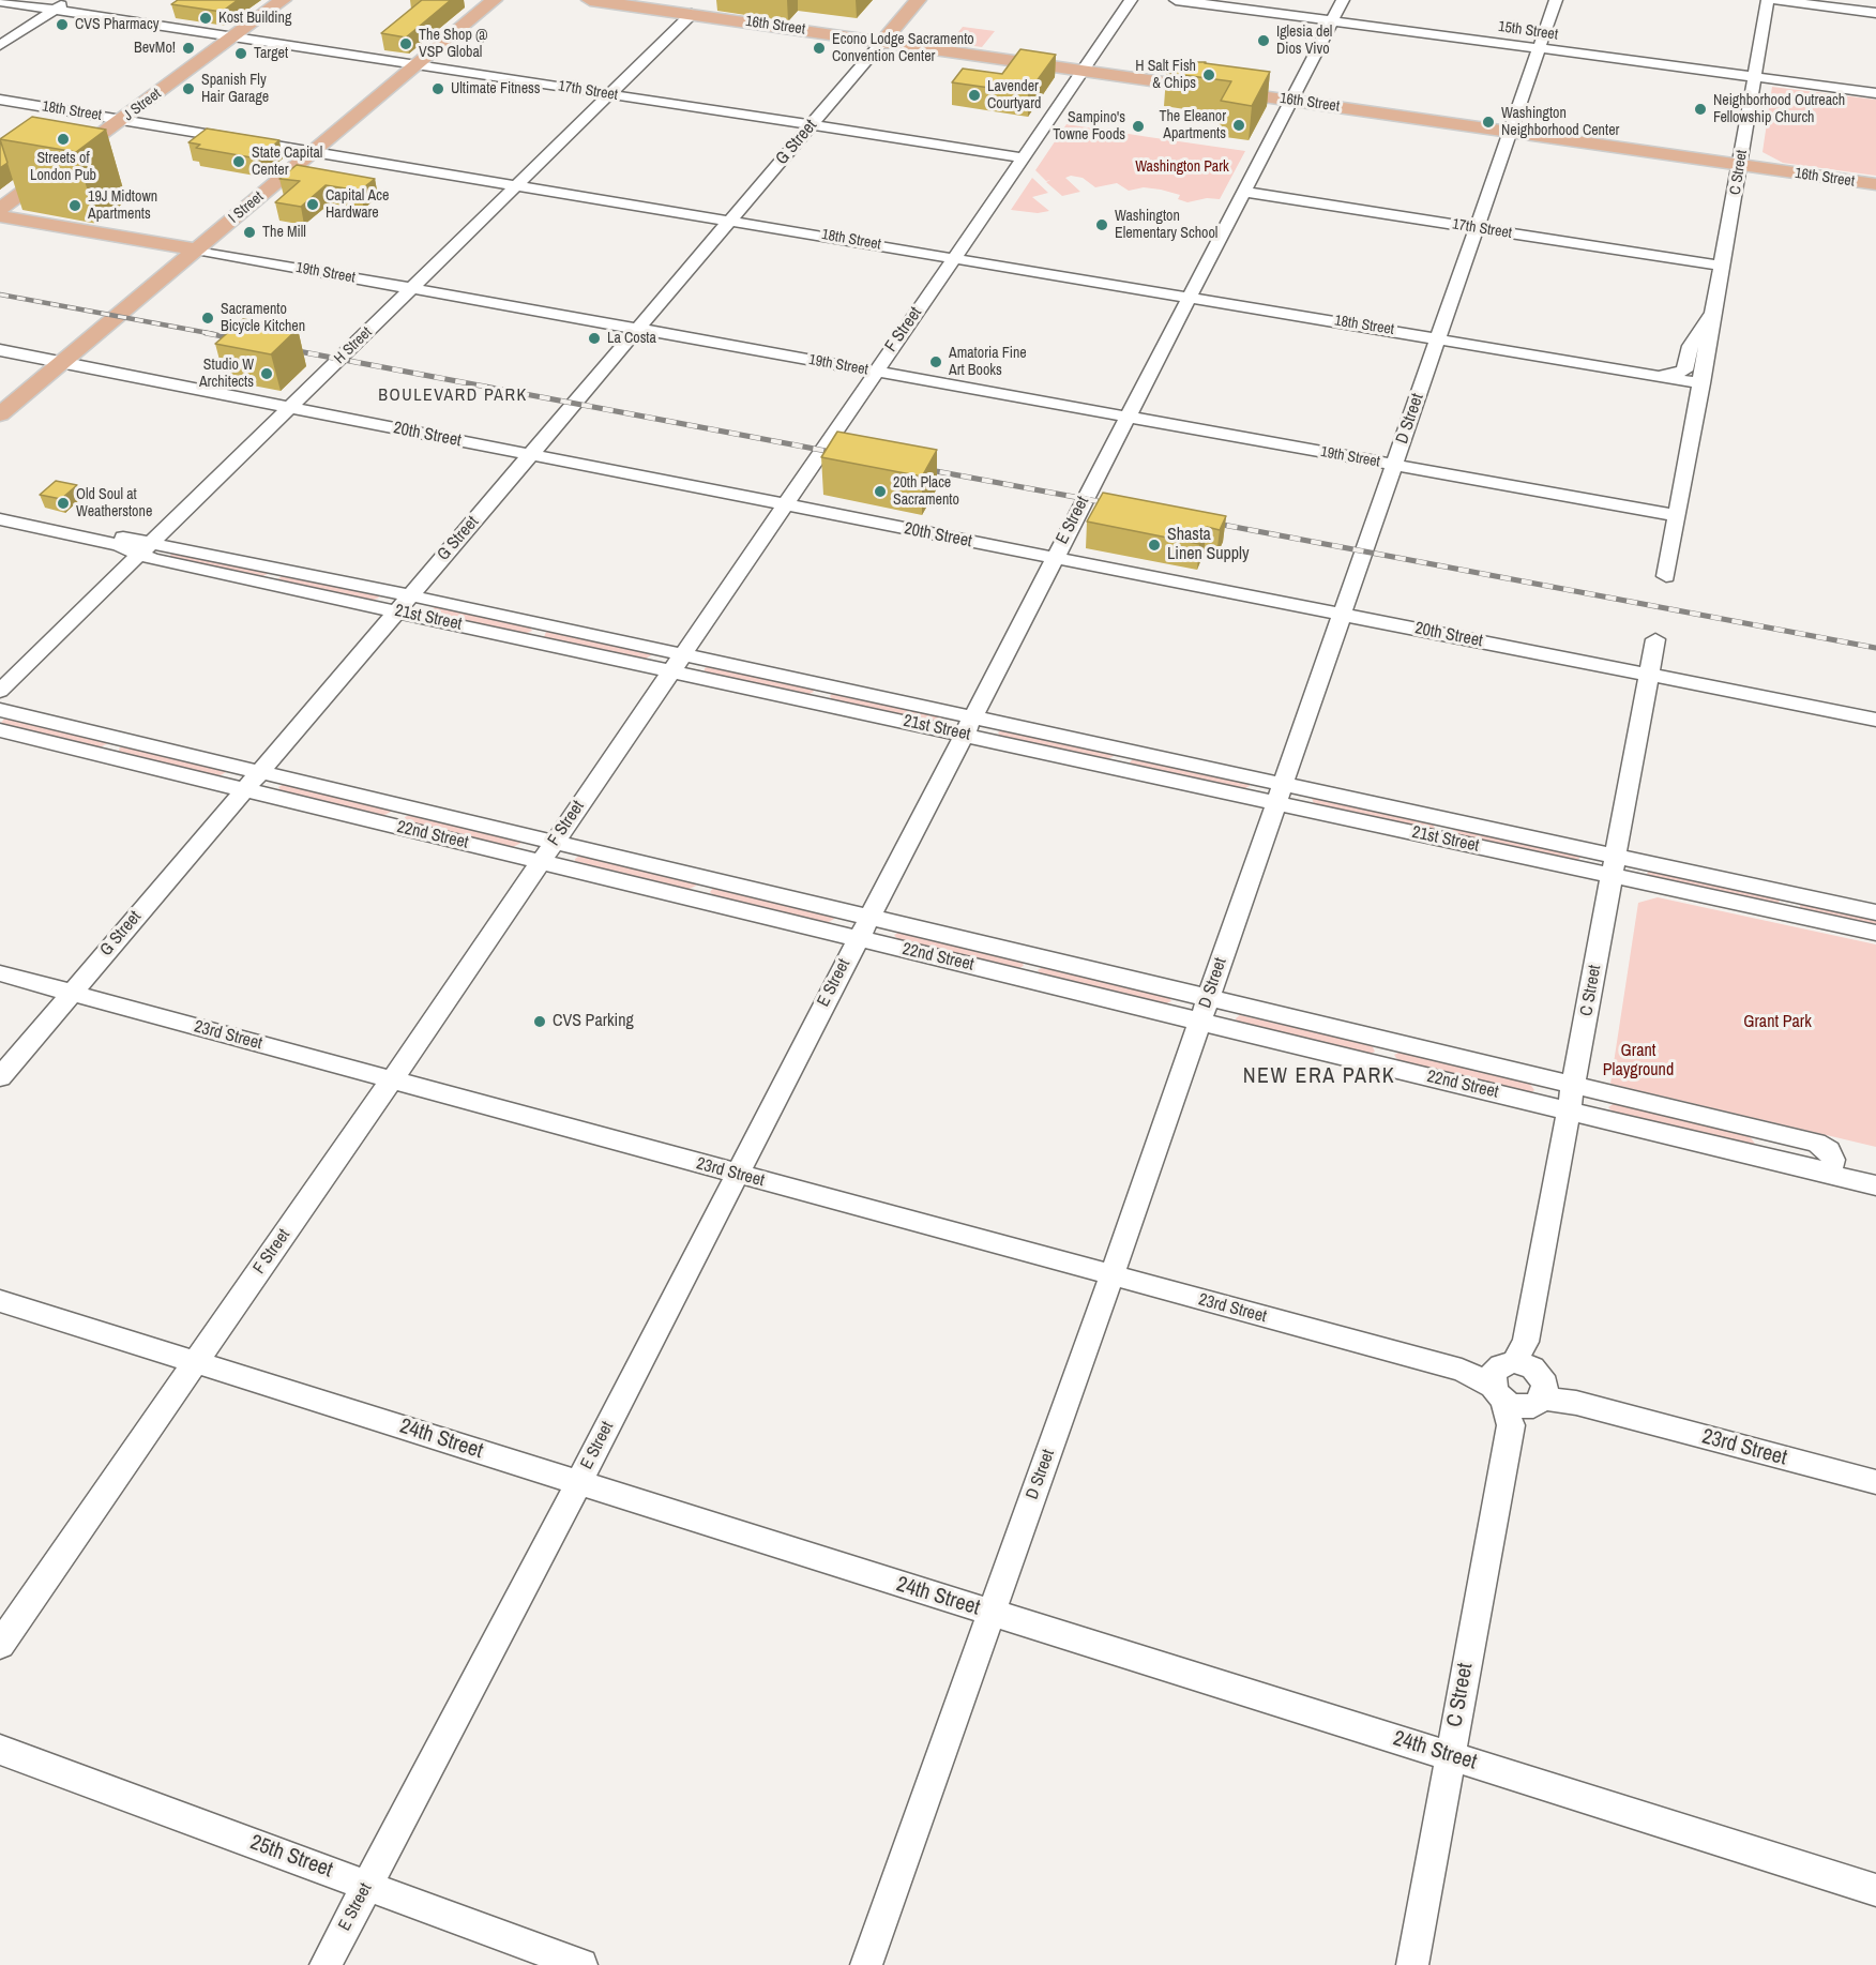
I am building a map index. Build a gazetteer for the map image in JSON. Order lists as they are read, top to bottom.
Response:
{
  "streets": {
    "main road": [
      "16th Street",
      "J Street",
      "G Street",
      "I Street",
      "19th Street",
      "H Street"
    ],
    "street": [
      "15th Street",
      "17th Street",
      "18th Street",
      "C Street",
      "F Street",
      "D Street",
      "20th Street",
      "E Street",
      "21st Street",
      "22nd Street",
      "23rd Street",
      "24th Street",
      "25th Street"
    ]
  },
  "crossings": [
    ["16th Street", "G Street"],
    ["16th Street", "C Street"],
    ["16th Street", "F Street"],
    ["16th Street", "H Street"],
    ["16th Street", "D Street"],
    ["16th Street", "E Street"],
    ["15th Street", "C Street"],
    ["15th Street", "D Street"],
    ["15th Street", "E Street"],
    ["17th Street", "J Street"],
    ["17th Street", "G Street"],
    ["17th Street", "C Street"],
    ["17th Street", "I Street"],
    ["17th Street", "F Street"],
    ["17th Street", "H Street"],
    ["17th Street", "D Street"],
    ["17th Street", "E Street"],
    ["J Street", "18th Street"],
    ["18th Street", "G Street"],
    ["18th Street", "C Street"],
    ["18th Street", "I Street"],
    ["18th Street", "F Street"],
    ["18th Street", "H Street"],
    ["18th Street", "D Street"],
    ["18th Street", "E Street"],
    ["G Street", "19th Street"],
    ["G Street", "20th Street"],
    ["G Street", "21st Street"],
    ["G Street", "22nd Street"],
    ["G Street", "23rd Street"],
    ["C Street", "19th Street"],
    ["C Street", "20th Street"],
    ["C Street", "21st Street"],
    ["C Street", "22nd Street"],
    ["C Street", "23rd Street"],
    ["C Street", "24th Street"],
    ["I Street", "19th Street"],
    ["I Street", "20th Street"],
    ["19th Street", "F Street"],
    ["19th Street", "H Street"],
    ["19th Street", "D Street"],
    ["19th Street", "E Street"],
    ["F Street", "20th Street"],
    ["F Street", "21st Street"],
    ["F Street", "22nd Street"],
    ["F Street", "23rd Street"],
    ["F Street", "24th Street"],
    ["H Street", "20th Street"],
    ["H Street", "21st Street"],
    ["D Street", "20th Street"],
    ["D Street", "21st Street"],
    ["D Street", "22nd Street"],
    ["D Street", "23rd Street"],
    ["D Street", "24th Street"],
    ["20th Street", "E Street"],
    ["E Street", "21st Street"],
    ["E Street", "22nd Street"],
    ["E Street", "23rd Street"],
    ["E Street", "24th Street"],
    ["E Street", "25th Street"]
  ],
  "districts": ["BOULEVARD PARK", "NEW ERA PARK"],
  "parks": ["Washington Park", "Grant Park", "Grant Playground"],
  "places": [
    "Kost Building",
    "CVS Pharmacy",
    "Iglesia del Dios Vivo",
    "The Shop @ VSP Global",
    "BevMo!",
    "Econo Lodge Sacramento Convention Center",
    "Target",
    "H Salt Fish & Chips",
    "Spanish Fly Hair Garage",
    "Ultimate Fitness",
    "Lavender Courtyard",
    "Neighborhood Outreach Fellowship Church",
    "Washington Neighborhood Center",
    "The Eleanor Apartments",
    "Sampino's Towne Foods",
    "Streets of London Pub",
    "State Capital Center",
    "Capital Ace Hardware",
    "19J Midtown Apartments",
    "Washington Elementary School",
    "The Mill",
    "Sacramento Bicycle Kitchen",
    "La Costa",
    "Amatoria Fine Art Books",
    "Studio W Architects",
    "20th Place Sacramento",
    "Old Soul at Weatherstone",
    "Shasta Linen Supply",
    "CVS Parking"
  ]
}
